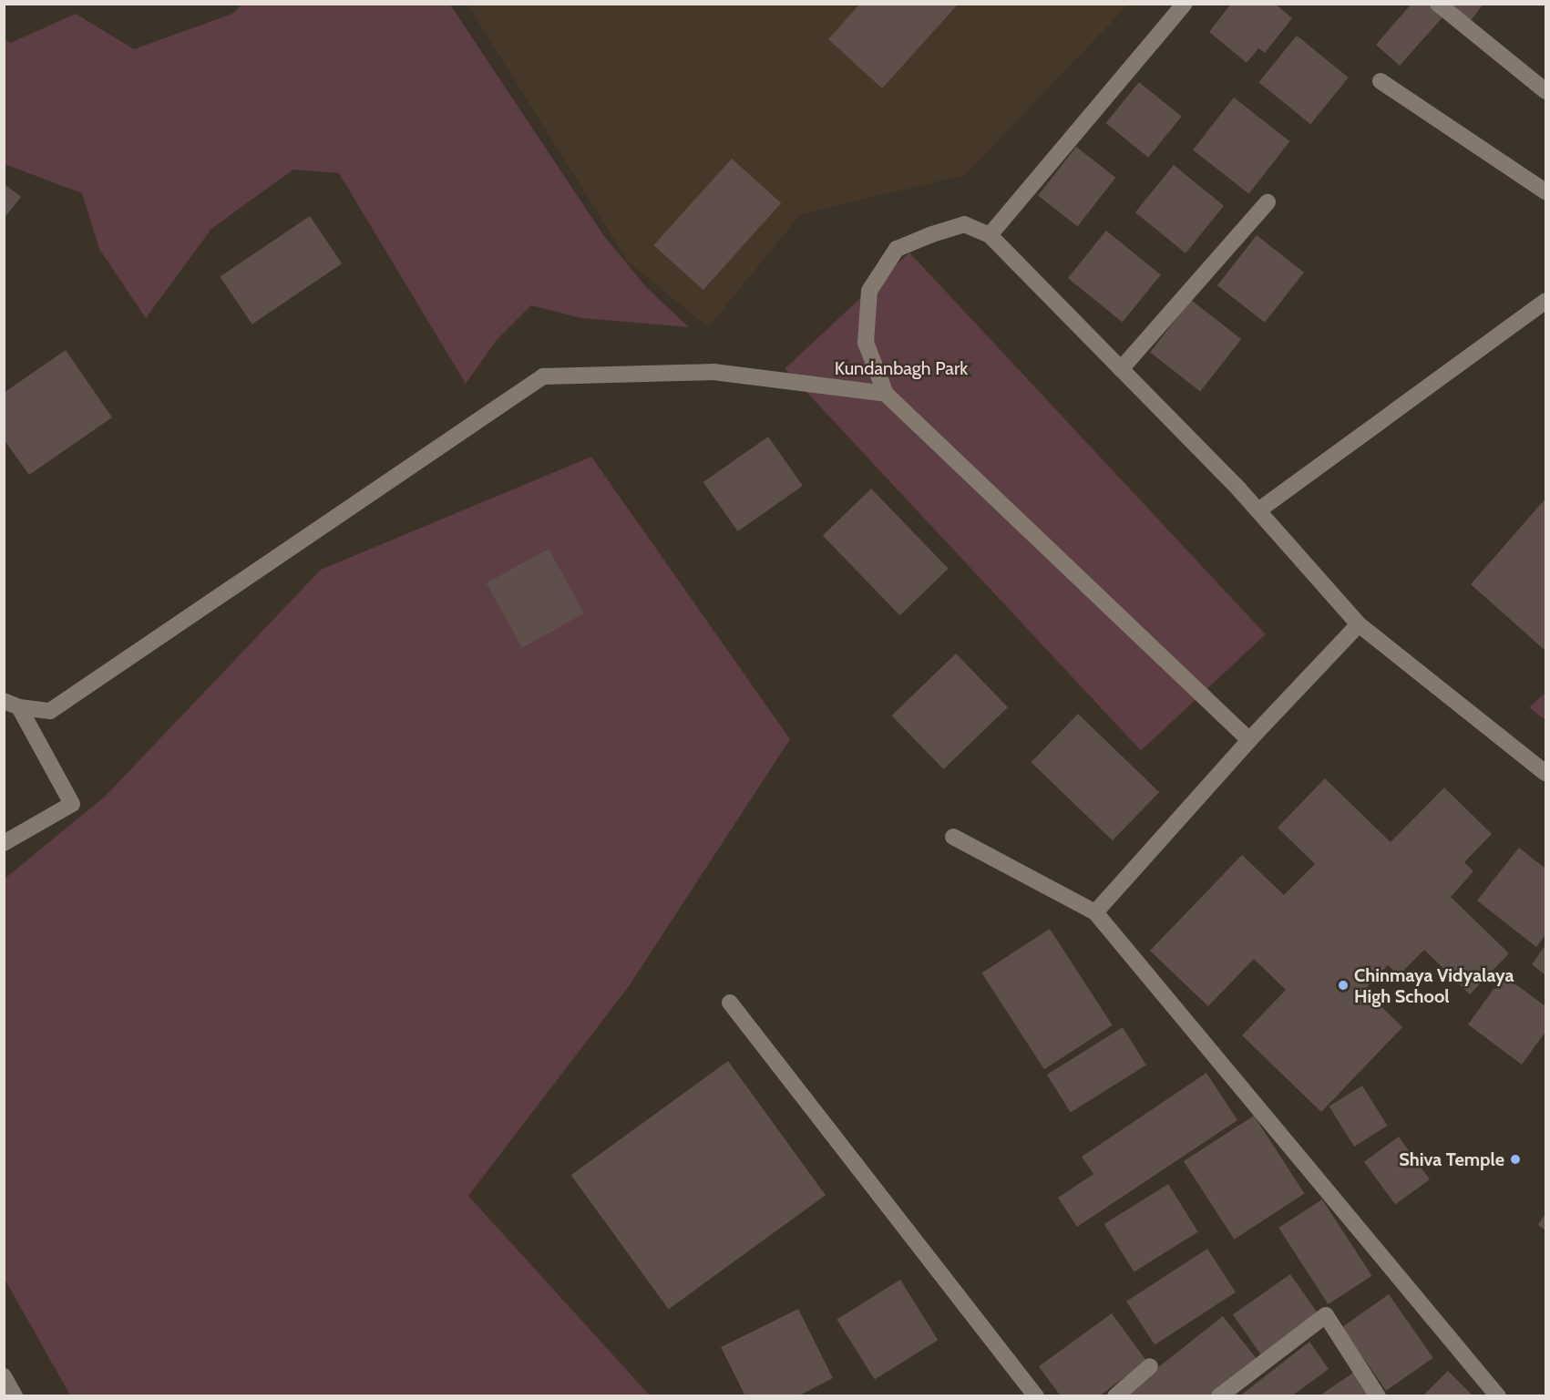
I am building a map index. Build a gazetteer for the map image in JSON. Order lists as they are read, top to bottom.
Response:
{
  "parks": ["Kundanbagh Park"],
  "places": ["Chinmaya Vidyalaya High School", "Shiva Temple"]
}
